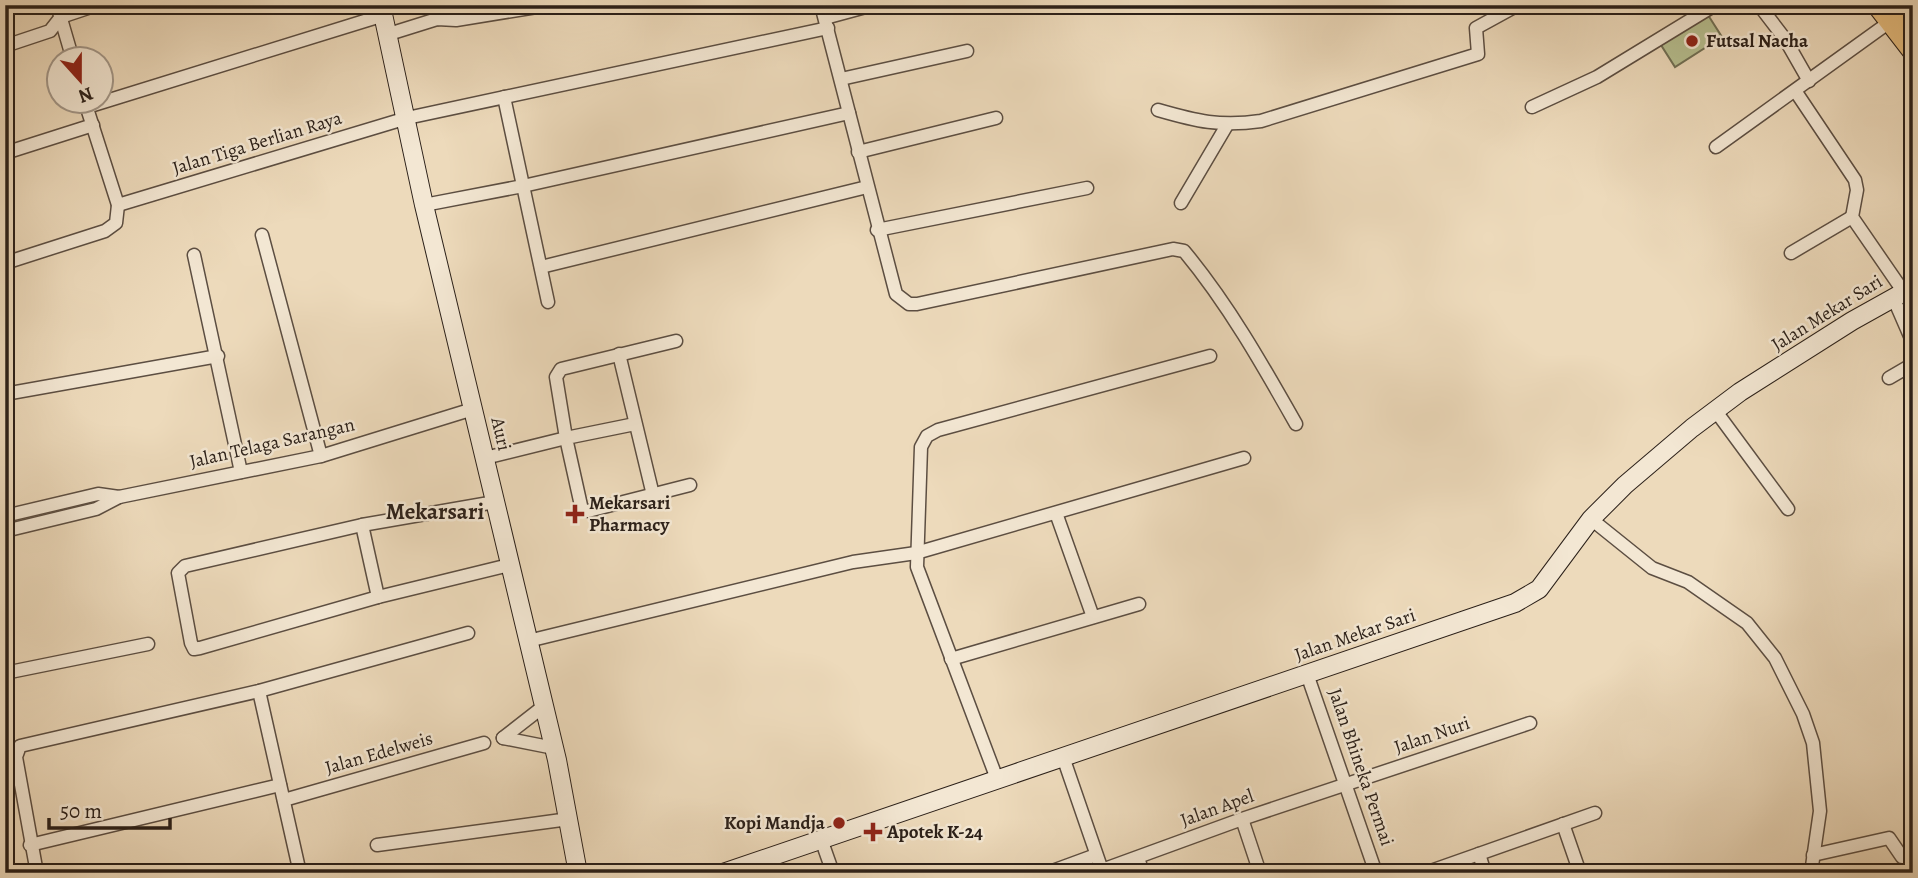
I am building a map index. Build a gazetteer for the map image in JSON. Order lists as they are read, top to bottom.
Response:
{
  "streets": {
    "main road": ["Jalan Mekar Sari", "Auri"],
    "street": [
      "Jalan Tiga Berlian Raya",
      "Jalan Telaga Sarangan",
      "Jalan Nuri",
      "Jalan Edelweis",
      "Jalan Bhineka Permai",
      "Jalan Apel"
    ]
  },
  "crossings": [
    ["Jalan Tiga Berlian Raya", "Auri"],
    ["Jalan Mekar Sari", "Jalan Bhineka Permai"],
    ["Auri", "Jalan Telaga Sarangan"],
    ["Jalan Nuri", "Jalan Bhineka Permai"],
    ["Jalan Nuri", "Jalan Apel"],
    ["Jalan Bhineka Permai", "Jalan Apel"]
  ],
  "districts": ["Mekarsari"],
  "places": {
    "other": ["Futsal Nacha", "Kopi Mandja"],
    "health": ["Mekarsari Pharmacy", "Apotek K-24"]
  },
  "scale_bar": "50 m",
  "north": "bottom"
}
